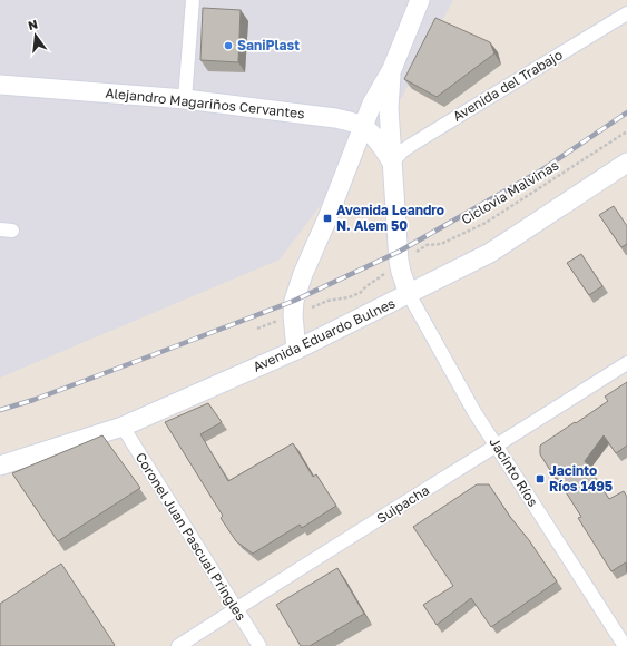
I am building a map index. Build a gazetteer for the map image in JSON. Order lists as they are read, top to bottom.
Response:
{
  "streets": {
    "main road": ["Alejandro Magariños Cervantes", "Avenida Eduardo Bulnes"],
    "street": [
      "Avenida del Trabajo",
      "Jacinto Ríos",
      "Suipacha",
      "Coronel Juan Pascual Pringles"
    ],
    "path": ["Ciclovia Malvinas"]
  },
  "crossings": [
    ["Avenida Eduardo Bulnes", "Jacinto Ríos"],
    ["Avenida Eduardo Bulnes", "Coronel Juan Pascual Pringles"],
    ["Jacinto Ríos", "Suipacha"],
    ["Suipacha", "Coronel Juan Pascual Pringles"]
  ],
  "places": {
    "other": ["SaniPlast"],
    "transit": ["Avenida Leandro N. Alem 50", "Jacinto Ríos 1495"]
  },
  "north": "top"
}
